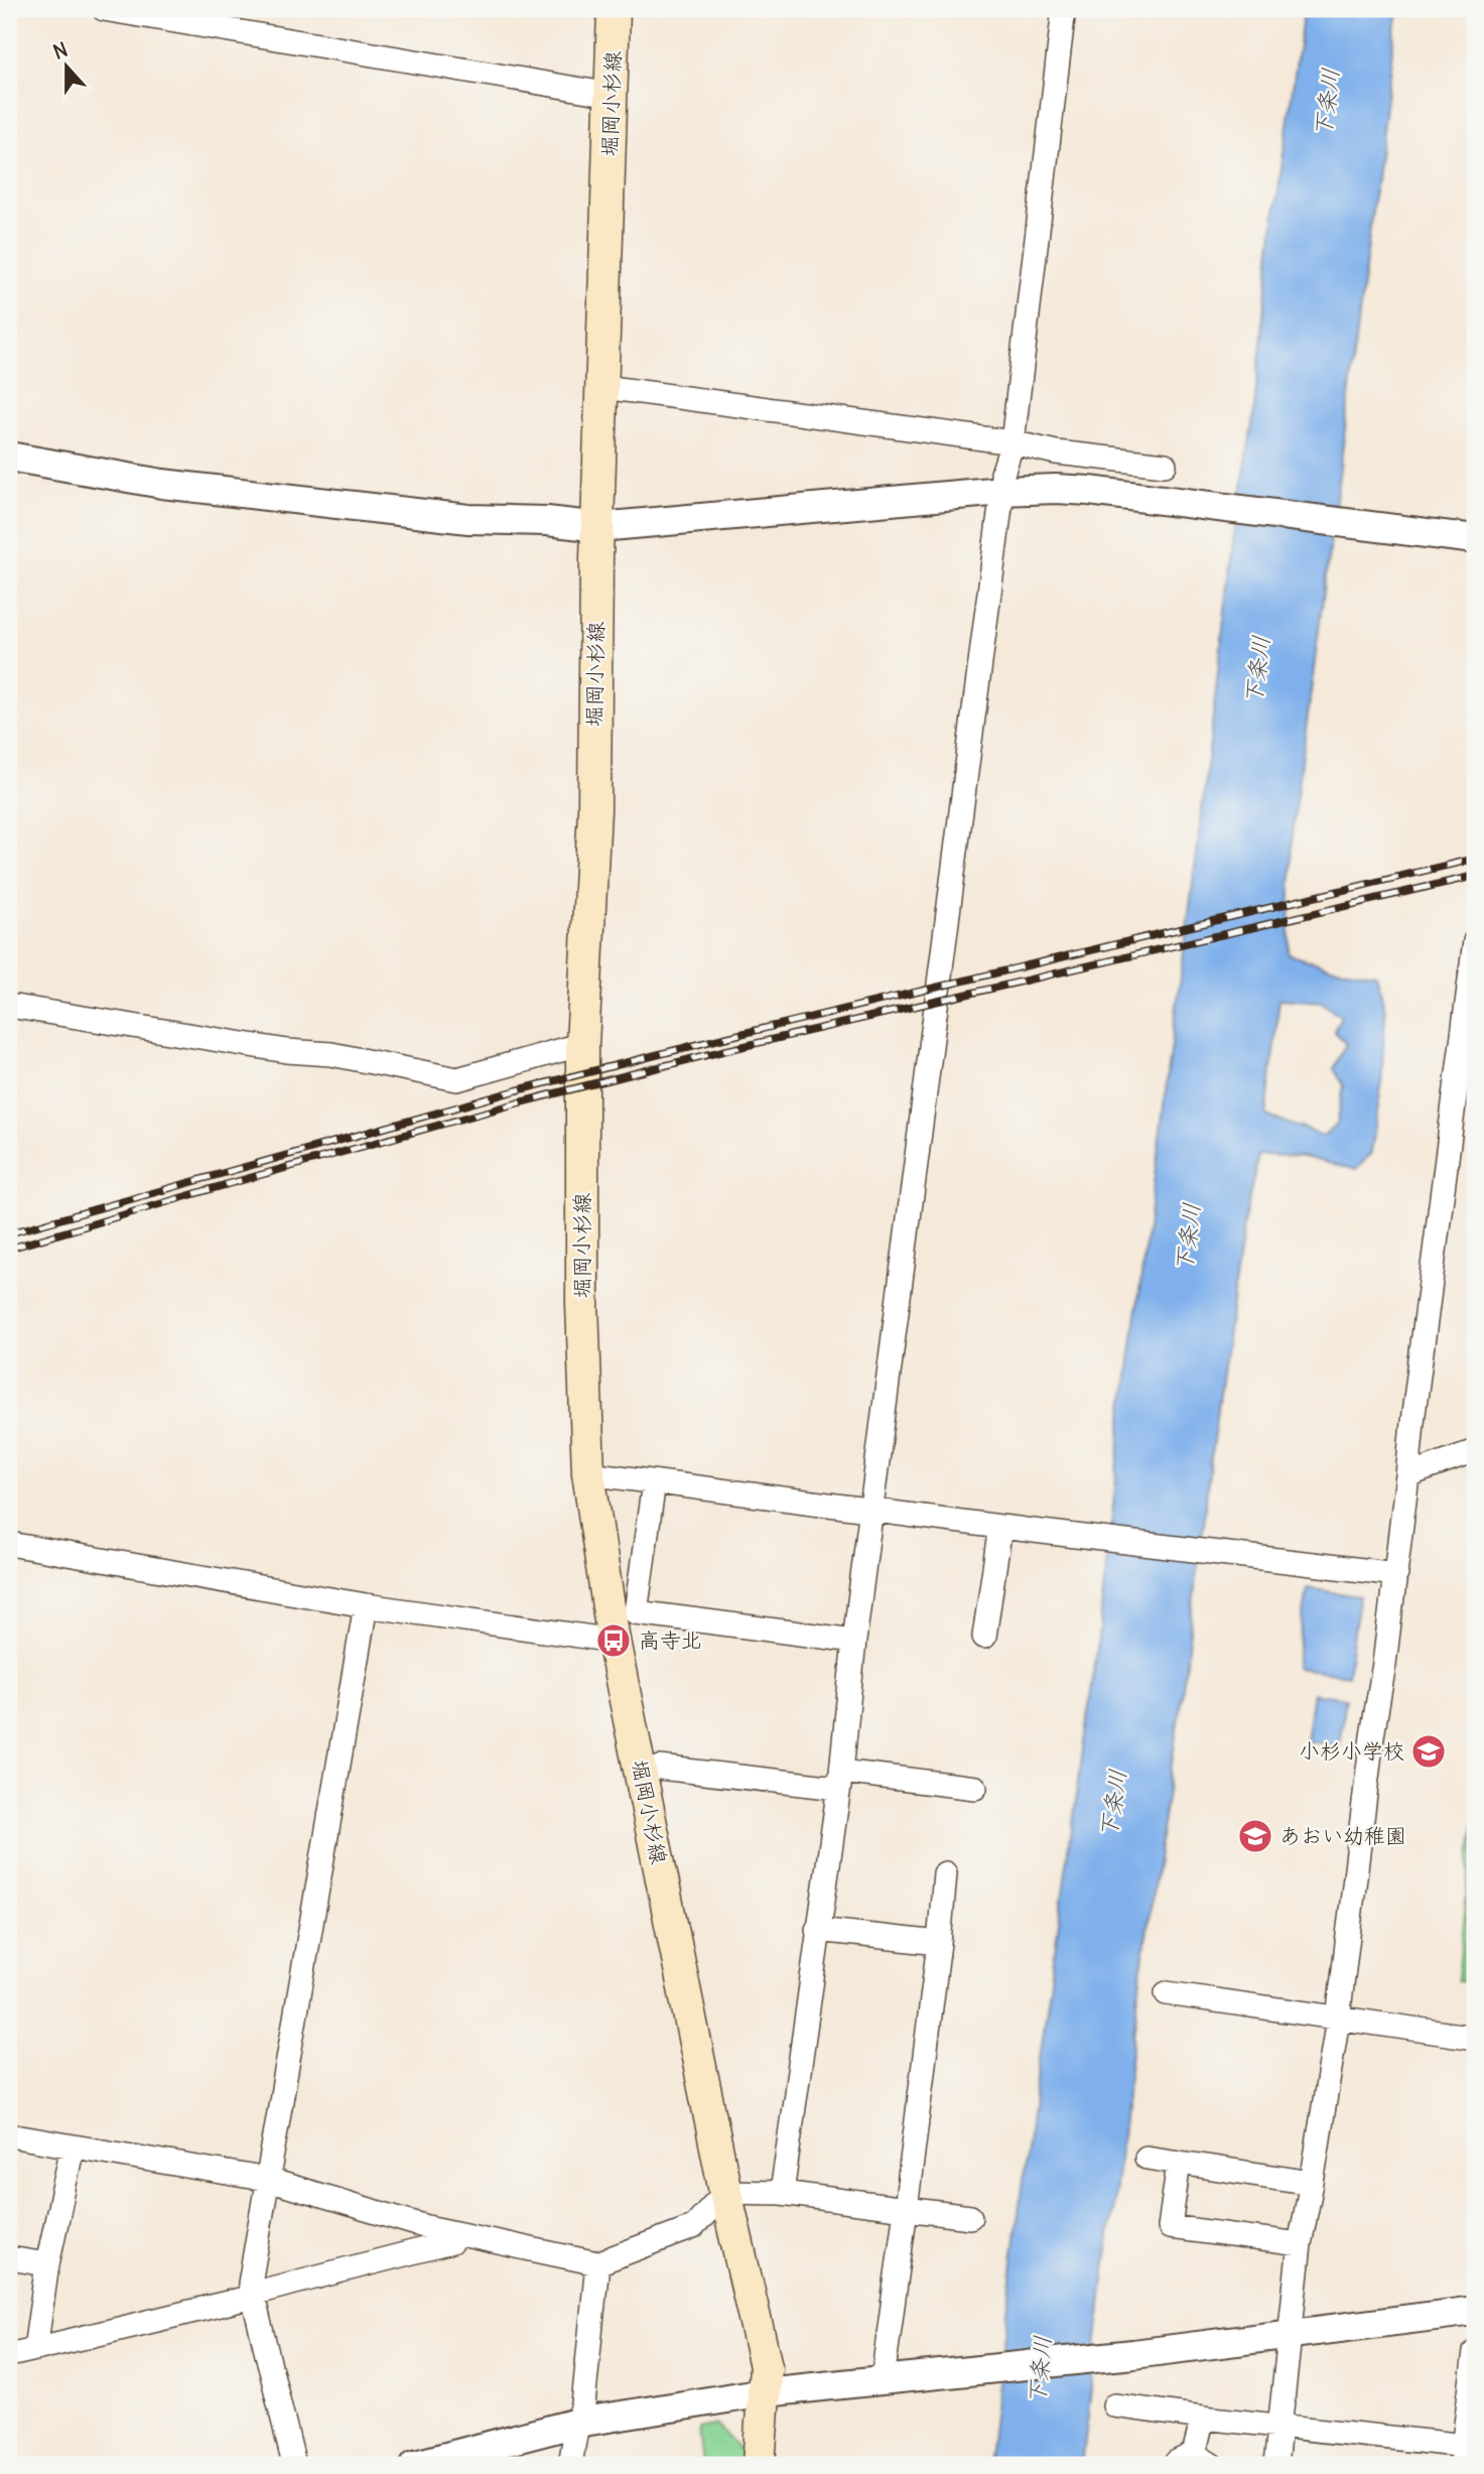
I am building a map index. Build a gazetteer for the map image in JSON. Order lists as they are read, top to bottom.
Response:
{
  "streets": {
    "main road": ["堀岡小杉線"]
  },
  "water": ["下条川"],
  "places": {
    "bus stop": ["高寺北"],
    "school or university": ["小杉小学校", "あおい幼稚園"]
  },
  "north": "top"
}
